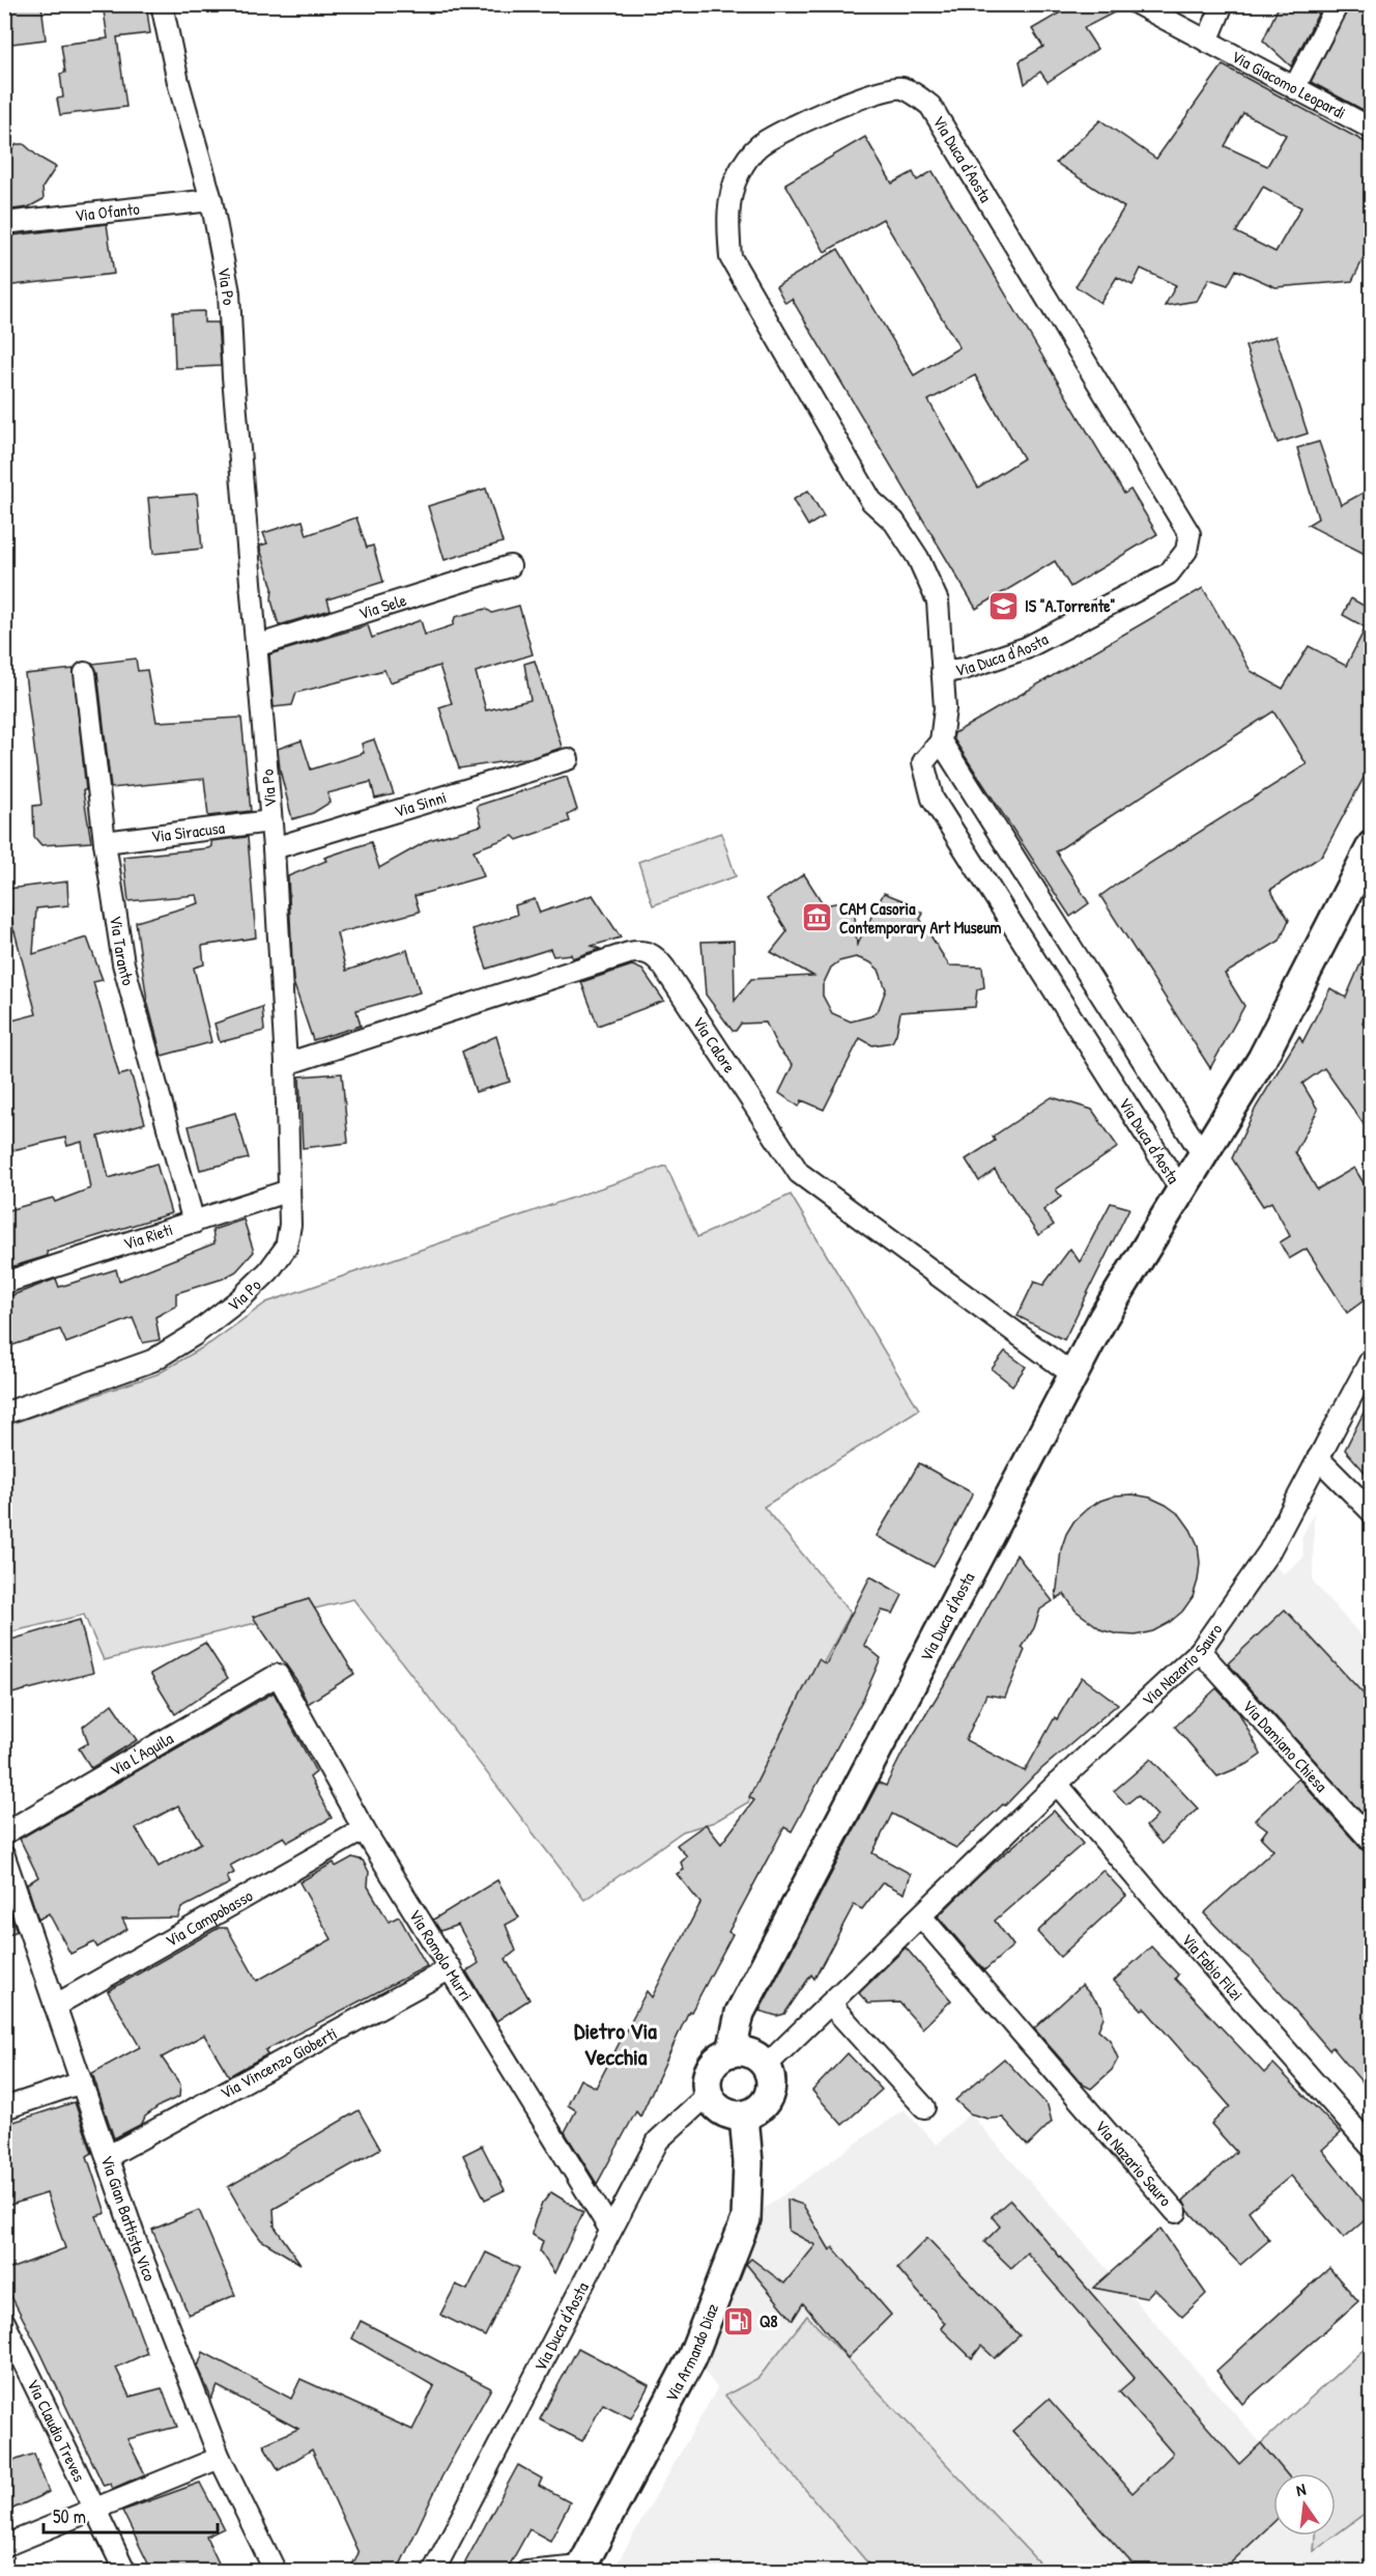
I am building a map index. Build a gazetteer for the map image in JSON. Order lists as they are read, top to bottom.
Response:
{
  "streets": {
    "street": [
      "Via Giacomo Leopardi",
      "Via Duca d'Aosta",
      "Via Ofanto",
      "Via Po",
      "Via Sele",
      "Via Sinni",
      "Via Siracusa",
      "Via Taranto",
      "Via Calore",
      "Via Rieti",
      "Via Nazario Sauro",
      "Via Damiano Chiesa",
      "Via L'Aquila",
      "Via Campobasso",
      "Via Romolo Murri",
      "Via Fabio Filzi",
      "Via Vincenzo Gioberti",
      "Via Gian Battista Vico",
      "Via Armando Diaz",
      "Via Claudio Treves"
    ]
  },
  "crossings": [
    ["Via Duca d'Aosta", "Via Calore"],
    ["Via Duca d'Aosta", "Via Nazario Sauro"],
    ["Via Duca d'Aosta", "Via Romolo Murri"],
    ["Via Duca d'Aosta", "Via Armando Diaz"],
    ["Via Ofanto", "Via Po"],
    ["Via Po", "Via Sele"],
    ["Via Po", "Via Sinni"],
    ["Via Po", "Via Siracusa"],
    ["Via Po", "Via Calore"],
    ["Via Po", "Via Rieti"],
    ["Via Siracusa", "Via Taranto"],
    ["Via Taranto", "Via Rieti"],
    ["Via Nazario Sauro", "Via Damiano Chiesa"],
    ["Via Nazario Sauro", "Via Fabio Filzi"],
    ["Via Nazario Sauro", "Via Armando Diaz"],
    ["Via L'Aquila", "Via Romolo Murri"],
    ["Via Campobasso", "Via Romolo Murri"],
    ["Via Campobasso", "Via Gian Battista Vico"],
    ["Via Romolo Murri", "Via Vincenzo Gioberti"],
    ["Via Vincenzo Gioberti", "Via Gian Battista Vico"]
  ],
  "districts": ["Dietro Via Vecchia"],
  "places": {
    "school or university": ["IS \"A.Torrente\""],
    "museum": ["CAM Casoria Contemporary Art Museum"],
    "fuel station": ["Q8"]
  },
  "scale_bar": "50 m",
  "north": "top"
}
